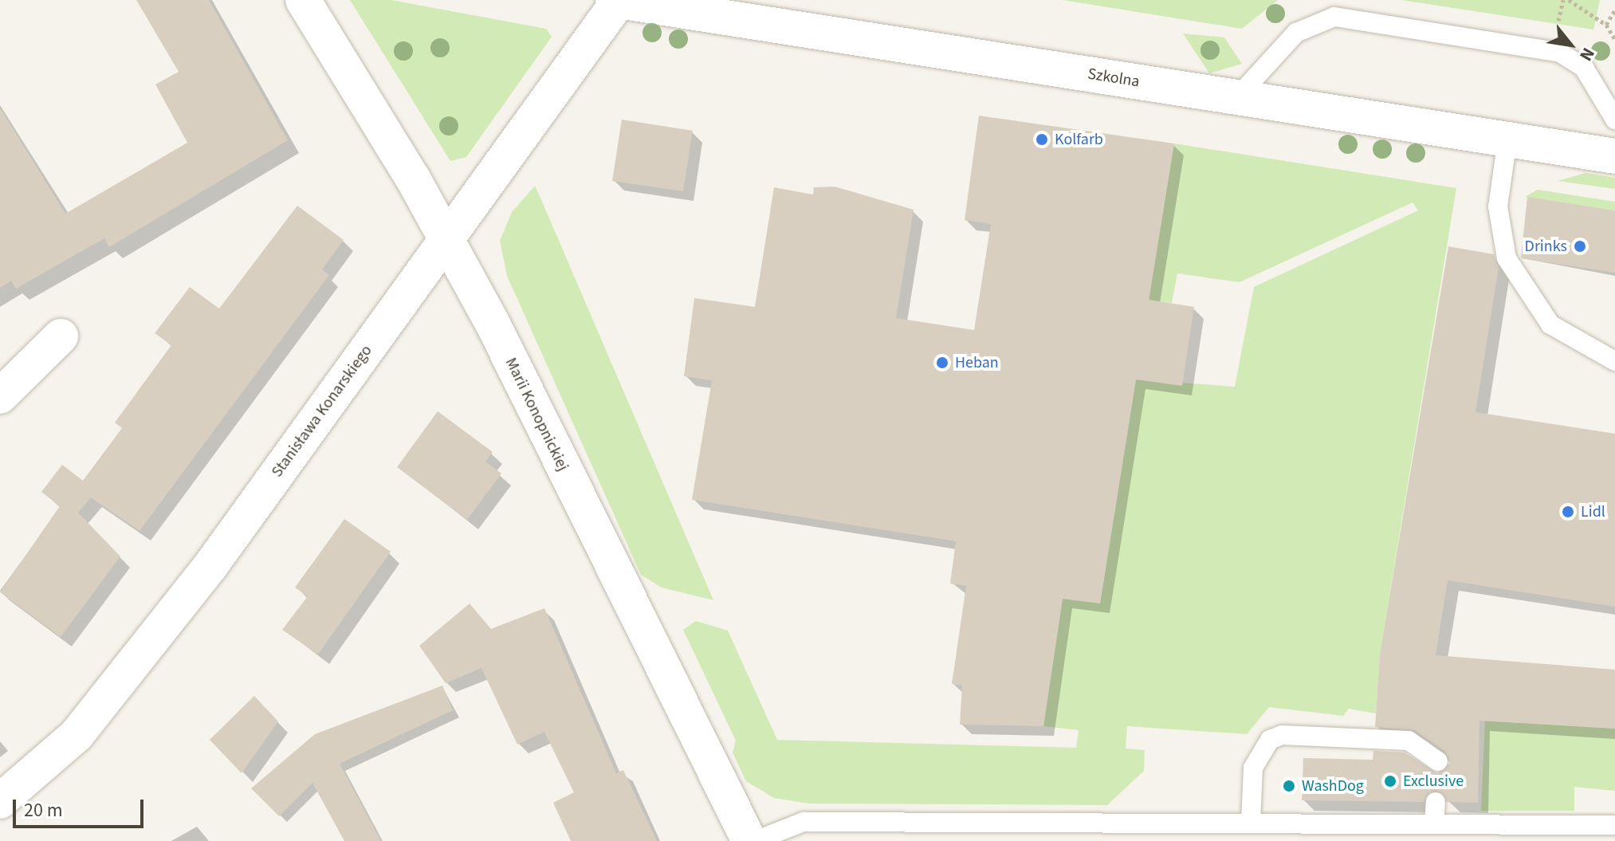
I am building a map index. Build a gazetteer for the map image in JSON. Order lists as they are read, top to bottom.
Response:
{
  "streets": {
    "street": ["Szkolna", "Stanisława Konarskiego", "Marii Konopnickiej"]
  },
  "crossings": [
    ["Szkolna", "Stanisława Konarskiego"],
    ["Stanisława Konarskiego", "Marii Konopnickiej"]
  ],
  "places": [
    "Kolfarb",
    "Drinks",
    "Heban",
    "Lidl",
    "Exclusive",
    "WashDog"
  ],
  "scale_bar": "20 m",
  "north": "bottom right"
}
